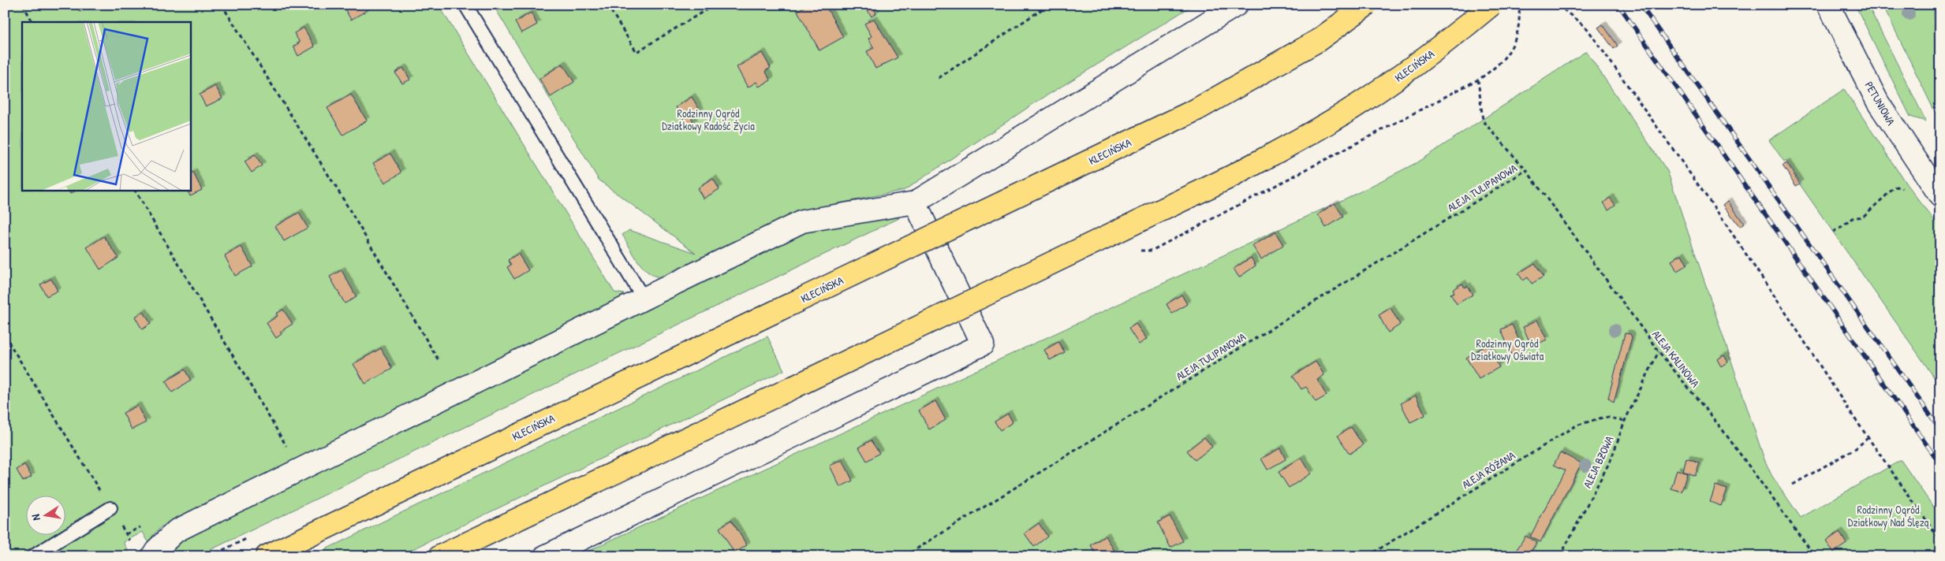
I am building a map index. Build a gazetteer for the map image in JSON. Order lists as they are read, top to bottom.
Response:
{
  "streets": {
    "main road": ["KLECIŃSKA"],
    "street": ["PETUNIOWA"],
    "path": [
      "ALEJA TULIPANOWA",
      "ALEJA KALINOWA",
      "ALEJA BZOWA",
      "ALEJA RÓŻANA"
    ]
  },
  "crossings": [
    ["ALEJA TULIPANOWA", "ALEJA KALINOWA"],
    ["ALEJA KALINOWA", "ALEJA BZOWA"],
    ["ALEJA BZOWA", "ALEJA RÓŻANA"]
  ],
  "parks": ["Rodzinny Ogród Działkowy Radość Życia", "Rodzinny Ogród Działkowy Oświata", "Rodzinny Ogród Działkowy Nad Ślęzą"],
  "north": "left"
}
